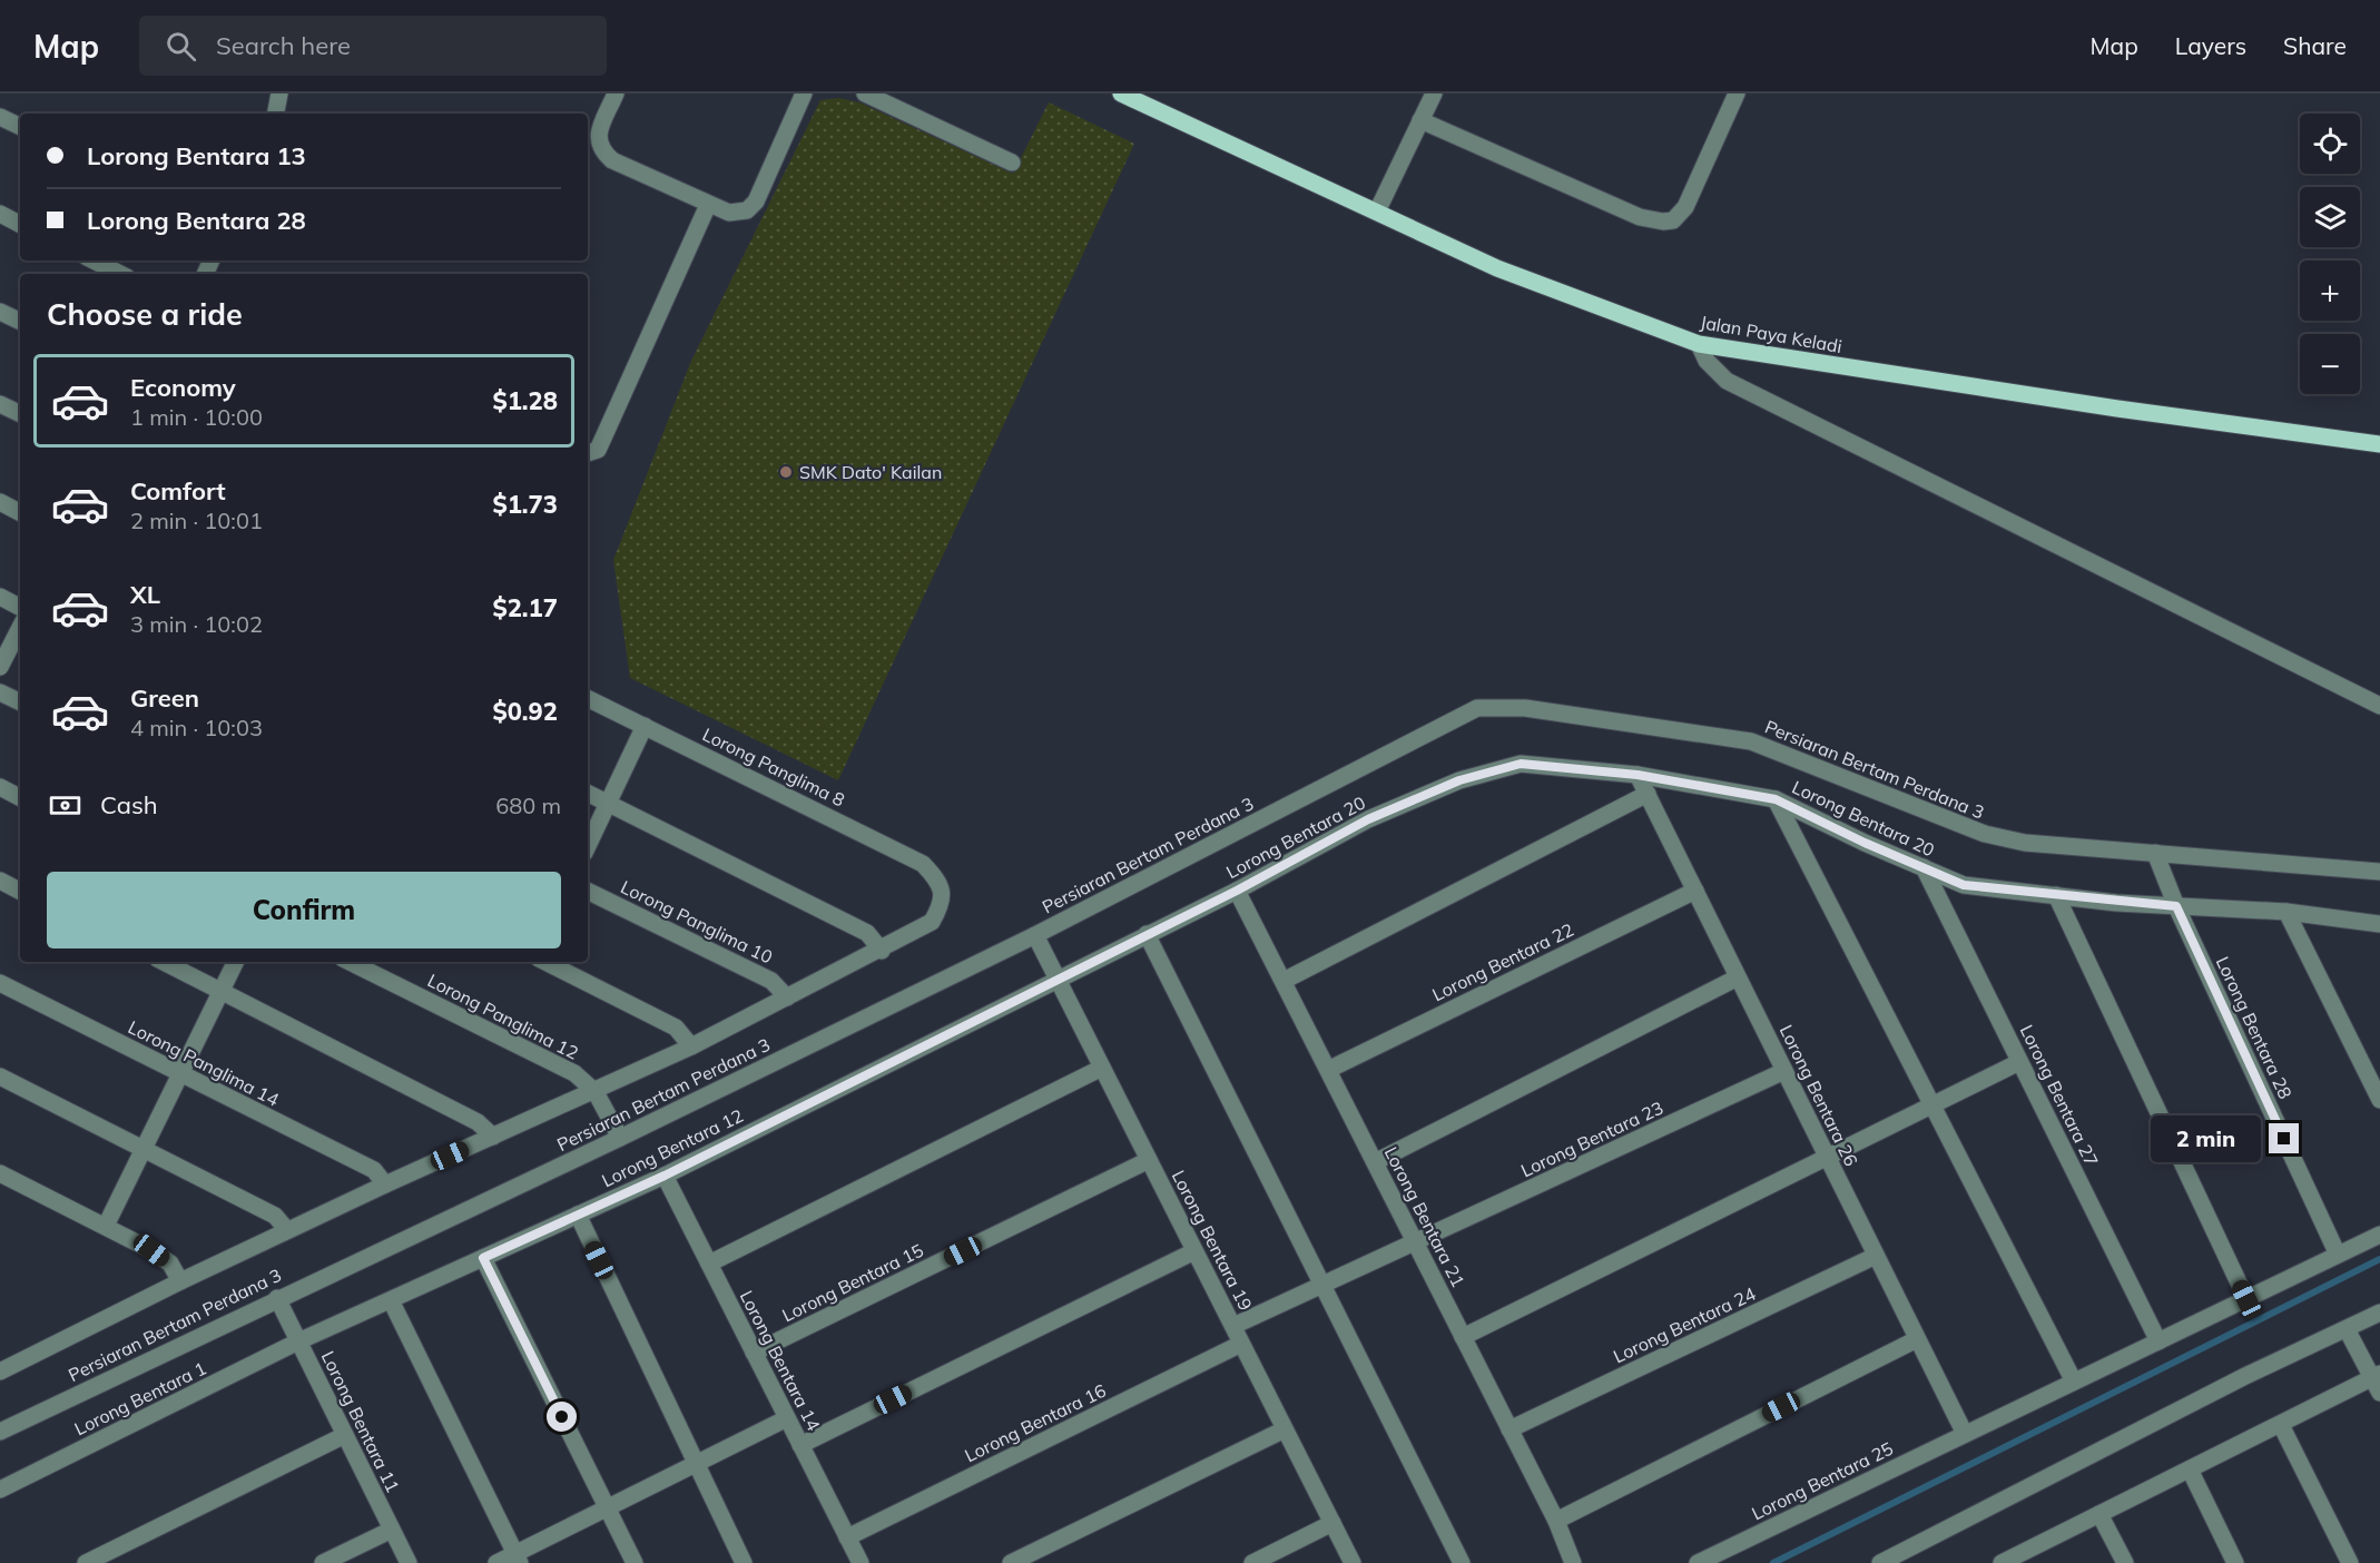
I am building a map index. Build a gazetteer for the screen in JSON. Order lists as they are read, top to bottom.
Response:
{
  "streets": {
    "main road": ["Jalan Paya Keladi"],
    "street": [
      "Lorong Panglima 8",
      "Persiaran Bertam Perdana 3",
      "Lorong Bentara 20",
      "Lorong Panglima 10",
      "Lorong Bentara 22",
      "Lorong Panglima 12",
      "Lorong Bentara 28",
      "Lorong Panglima 14",
      "Lorong Bentara 26",
      "Lorong Bentara 27",
      "Lorong Bentara 23",
      "Lorong Bentara 12",
      "Lorong Bentara 21",
      "Lorong Bentara 19",
      "Lorong Bentara 15",
      "Lorong Bentara 24",
      "Lorong Bentara 14",
      "Lorong Bentara 1",
      "Lorong Bentara 11",
      "Lorong Bentara 16",
      "Lorong Bentara 25"
    ]
  },
  "crossings": [
    ["Persiaran Bertam Perdana 3", "Lorong Panglima 12"],
    ["Persiaran Bertam Perdana 3", "Lorong Bentara 28"],
    ["Persiaran Bertam Perdana 3", "Lorong Bentara 19"],
    ["Persiaran Bertam Perdana 3", "Lorong Bentara 11"],
    ["Lorong Bentara 20", "Lorong Bentara 28"],
    ["Lorong Bentara 20", "Lorong Bentara 26"],
    ["Lorong Bentara 20", "Lorong Bentara 27"],
    ["Lorong Bentara 20", "Lorong Bentara 12"],
    ["Lorong Bentara 20", "Lorong Bentara 21"],
    ["Lorong Bentara 20", "Lorong Bentara 19"],
    ["Lorong Bentara 22", "Lorong Bentara 26"],
    ["Lorong Bentara 22", "Lorong Bentara 21"],
    ["Lorong Bentara 28", "Lorong Bentara 25"],
    ["Lorong Bentara 26", "Lorong Bentara 23"],
    ["Lorong Bentara 26", "Lorong Bentara 24"],
    ["Lorong Bentara 26", "Lorong Bentara 25"],
    ["Lorong Bentara 27", "Lorong Bentara 25"],
    ["Lorong Bentara 23", "Lorong Bentara 21"],
    ["Lorong Bentara 23", "Lorong Bentara 19"],
    ["Lorong Bentara 12", "Lorong Bentara 19"],
    ["Lorong Bentara 12", "Lorong Bentara 14"],
    ["Lorong Bentara 12", "Lorong Bentara 1"],
    ["Lorong Bentara 12", "Lorong Bentara 11"],
    ["Lorong Bentara 21", "Lorong Bentara 24"],
    ["Lorong Bentara 19", "Lorong Bentara 15"],
    ["Lorong Bentara 19", "Lorong Bentara 16"],
    ["Lorong Bentara 15", "Lorong Bentara 14"],
    ["Lorong Bentara 14", "Lorong Bentara 16"],
    ["Lorong Bentara 1", "Lorong Bentara 11"]
  ],
  "places": ["SMK Dato' Kailan"],
  "page": {
    "header": "Map",
    "search": "Search here",
    "nav": ["Map", "Layers", "Share"],
    "map_buttons": ["+", "−"],
    "banner": ["Lorong Bentara 13", "Lorong Bentara 28"],
    "heading": "Choose a ride",
    "list": [
      {
        "name": "Economy",
        "note": "1 min · 10:00",
        "value": "$1.28"
      },
      {
        "name": "Comfort",
        "note": "2 min · 10:01",
        "value": "$1.73"
      },
      {
        "name": "XL",
        "note": "3 min · 10:02",
        "value": "$2.17"
      },
      {
        "name": "Green",
        "note": "4 min · 10:03",
        "value": "$0.92"
      }
    ],
    "pay": ["Cash", "680 m"],
    "buttons": "Confirm",
    "bubble": "2 min"
  }
}
